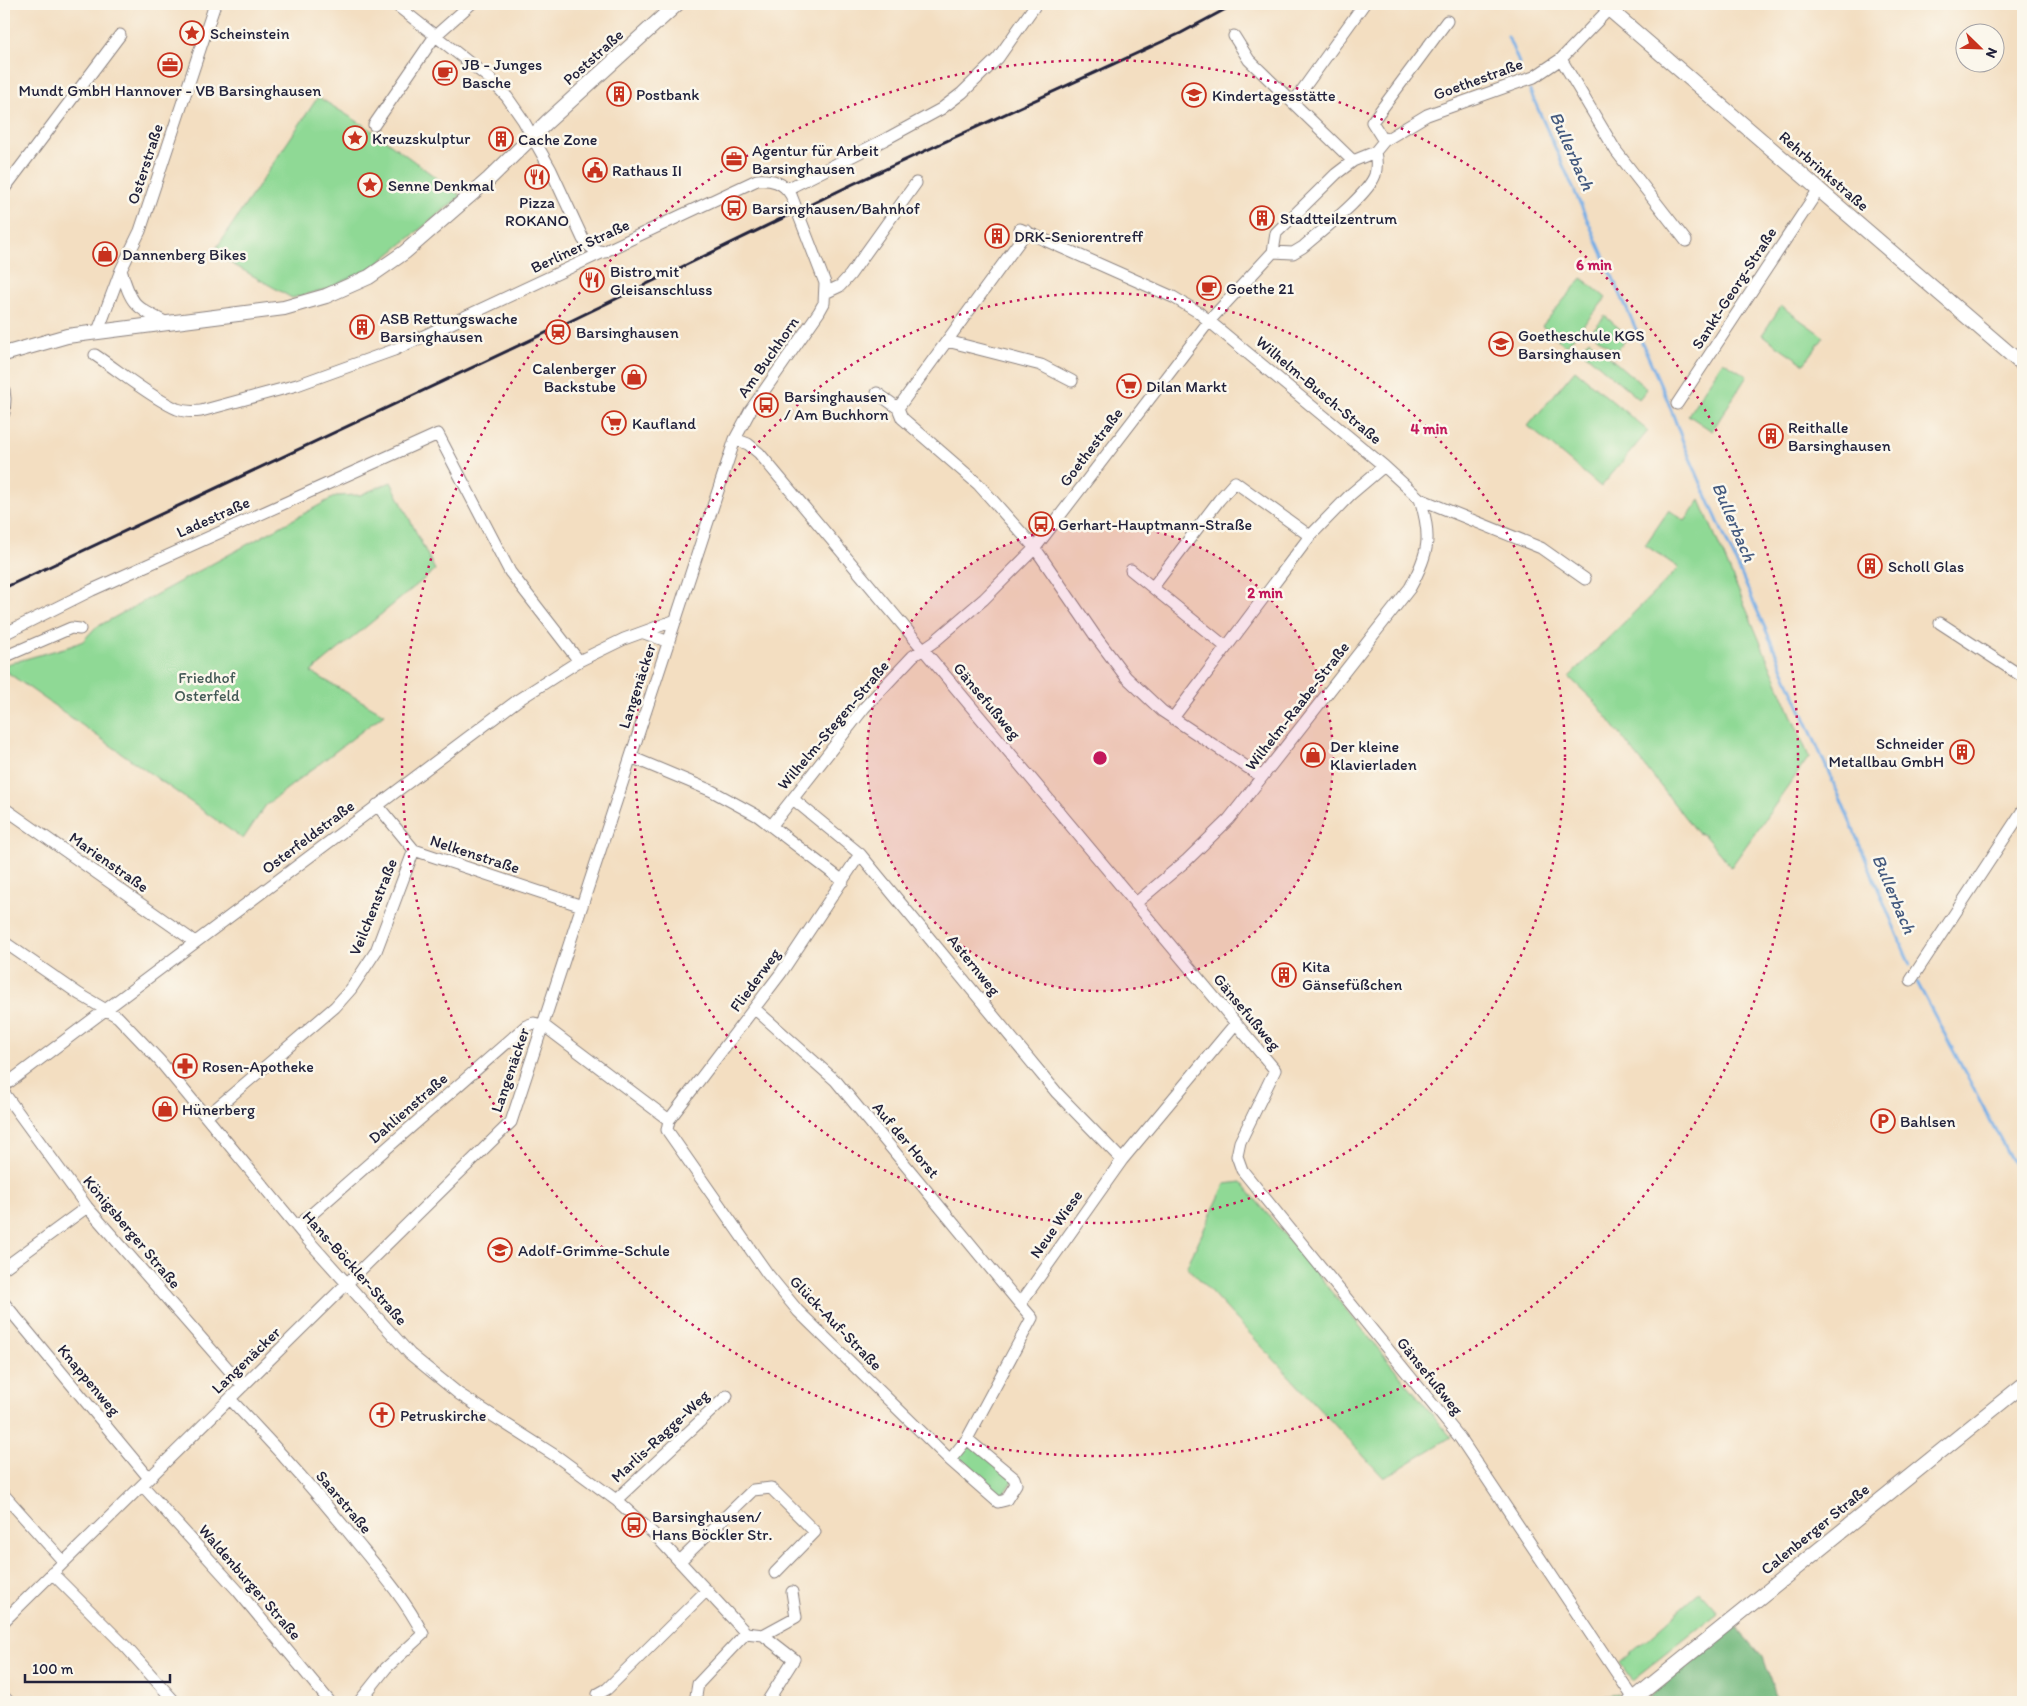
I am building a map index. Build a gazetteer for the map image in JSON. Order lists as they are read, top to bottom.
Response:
{
  "streets": {
    "main road": ["Poststraße", "Rehrbrinkstraße", "Calenberger Straße"],
    "street": [
      "Goethestraße",
      "Osterstraße",
      "Berliner Straße",
      "Sankt-Georg-Straße",
      "Am Buchhorn",
      "Wilhelm-Busch-Straße",
      "Ladestraße",
      "Langenäcker",
      "Gänsefußweg",
      "Wilhelm-Raabe-Straße",
      "Wilhelm-Stegen-Straße",
      "Osterfeldstraße",
      "Nelkenstraße",
      "Marienstraße",
      "Veilchenstraße",
      "Asternweg",
      "Fliederweg",
      "Dahlienstraße",
      "Auf der Horst",
      "Neue Wiese",
      "Königsberger Straße",
      "Hans-Böckler-Straße",
      "Glück-Auf-Straße",
      "Knappenweg",
      "Marlis-Ragge-Weg",
      "Saarstraße",
      "Waldenburger Straße"
    ]
  },
  "crossings": [
    ["Poststraße", "Osterstraße"],
    ["Goethestraße", "Rehrbrinkstraße"],
    ["Goethestraße", "Wilhelm-Busch-Straße"],
    ["Goethestraße", "Gänsefußweg"],
    ["Goethestraße", "Wilhelm-Stegen-Straße"],
    ["Rehrbrinkstraße", "Sankt-Georg-Straße"],
    ["Am Buchhorn", "Langenäcker"],
    ["Am Buchhorn", "Gänsefußweg"],
    ["Wilhelm-Busch-Straße", "Wilhelm-Raabe-Straße"],
    ["Ladestraße", "Osterfeldstraße"],
    ["Langenäcker", "Gänsefußweg"],
    ["Langenäcker", "Osterfeldstraße"],
    ["Langenäcker", "Nelkenstraße"],
    ["Langenäcker", "Dahlienstraße"],
    ["Langenäcker", "Königsberger Straße"],
    ["Langenäcker", "Hans-Böckler-Straße"],
    ["Langenäcker", "Knappenweg"],
    ["Langenäcker", "Saarstraße"],
    ["Langenäcker", "Waldenburger Straße"],
    ["Gänsefußweg", "Wilhelm-Raabe-Straße"],
    ["Gänsefußweg", "Wilhelm-Stegen-Straße"],
    ["Gänsefußweg", "Neue Wiese"],
    ["Gänsefußweg", "Calenberger Straße"],
    ["Wilhelm-Stegen-Straße", "Asternweg"],
    ["Osterfeldstraße", "Nelkenstraße"],
    ["Osterfeldstraße", "Marienstraße"],
    ["Osterfeldstraße", "Hans-Böckler-Straße"],
    ["Nelkenstraße", "Veilchenstraße"],
    ["Veilchenstraße", "Hans-Böckler-Straße"],
    ["Asternweg", "Fliederweg"],
    ["Asternweg", "Neue Wiese"],
    ["Fliederweg", "Auf der Horst"],
    ["Fliederweg", "Glück-Auf-Straße"],
    ["Dahlienstraße", "Hans-Böckler-Straße"],
    ["Auf der Horst", "Neue Wiese"],
    ["Hans-Böckler-Straße", "Marlis-Ragge-Weg"],
    ["Knappenweg", "Waldenburger Straße"]
  ],
  "water": ["Bullerbach"],
  "parks": ["Friedhof Osterfeld"],
  "places": {
    "place": ["Scheinstein", "Kreuzskulptur", "Senne Denkmal"],
    "office": ["Mundt GmbH Hannover - VB Barsinghausen", "Agentur für Arbeit Barsinghausen"],
    "cafe": ["JB - Junges Basche", "Goethe 21"],
    "building": [
      "Postbank",
      "Cache Zone",
      "Stadtteilzentrum",
      "DRK-Seniorentreff",
      "ASB Rettungswache Barsinghausen",
      "Reithalle Barsinghausen",
      "Scholl Glas",
      "Schneider Metallbau GmbH",
      "Kita Gänsefüßchen"
    ],
    "school or university": ["Kindertagesstätte", "Goetheschule KGS Barsinghausen", "Adolf-Grimme-Schule"],
    "public building": ["Rathaus II"],
    "restaurant": ["Pizza ROKANO", "Bistro mit Gleisanschluss"],
    "bus stop": [
      "Barsinghausen/Bahnhof",
      "Barsinghausen / Am Buchhorn",
      "Gerhart-Hauptmann-Straße",
      "Barsinghausen/ Hans Böckler Str."
    ],
    "shop": [
      "Dannenberg Bikes",
      "Calenberger Backstube",
      "Der kleine Klavierladen",
      "Hünerberg"
    ],
    "station": ["Barsinghausen"],
    "supermarket": ["Dilan Markt", "Kaufland"],
    "pharmacy": ["Rosen-Apotheke"],
    "parking": ["Bahlsen"],
    "church": ["Petruskirche"]
  },
  "scale_bar": "100 m",
  "north": "bottom right",
  "rings": ["6 min", "4 min", "2 min"]
}
